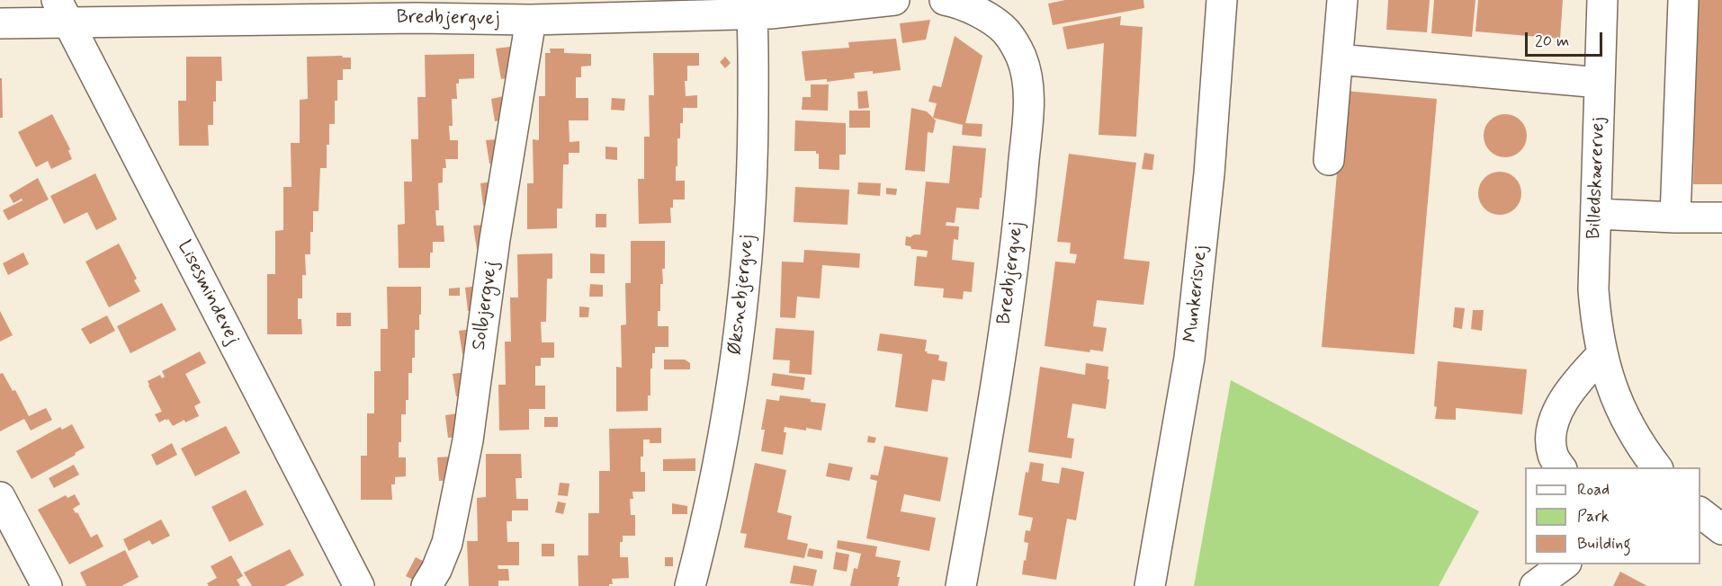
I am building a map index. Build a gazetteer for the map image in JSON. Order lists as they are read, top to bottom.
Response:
{
  "streets": {
    "street": [
      "Bredbjergvej",
      "Billedskærervej",
      "Lisesmindevej",
      "Munkerisvej",
      "Øksnebjergvej",
      "Solbjergvej"
    ]
  },
  "crossings": [
    ["Bredbjergvej", "Lisesmindevej"],
    ["Bredbjergvej", "Øksnebjergvej"],
    ["Bredbjergvej", "Solbjergvej"]
  ],
  "legend": ["Road", "Park", "Building"],
  "scale_bar": "20 m"
}
